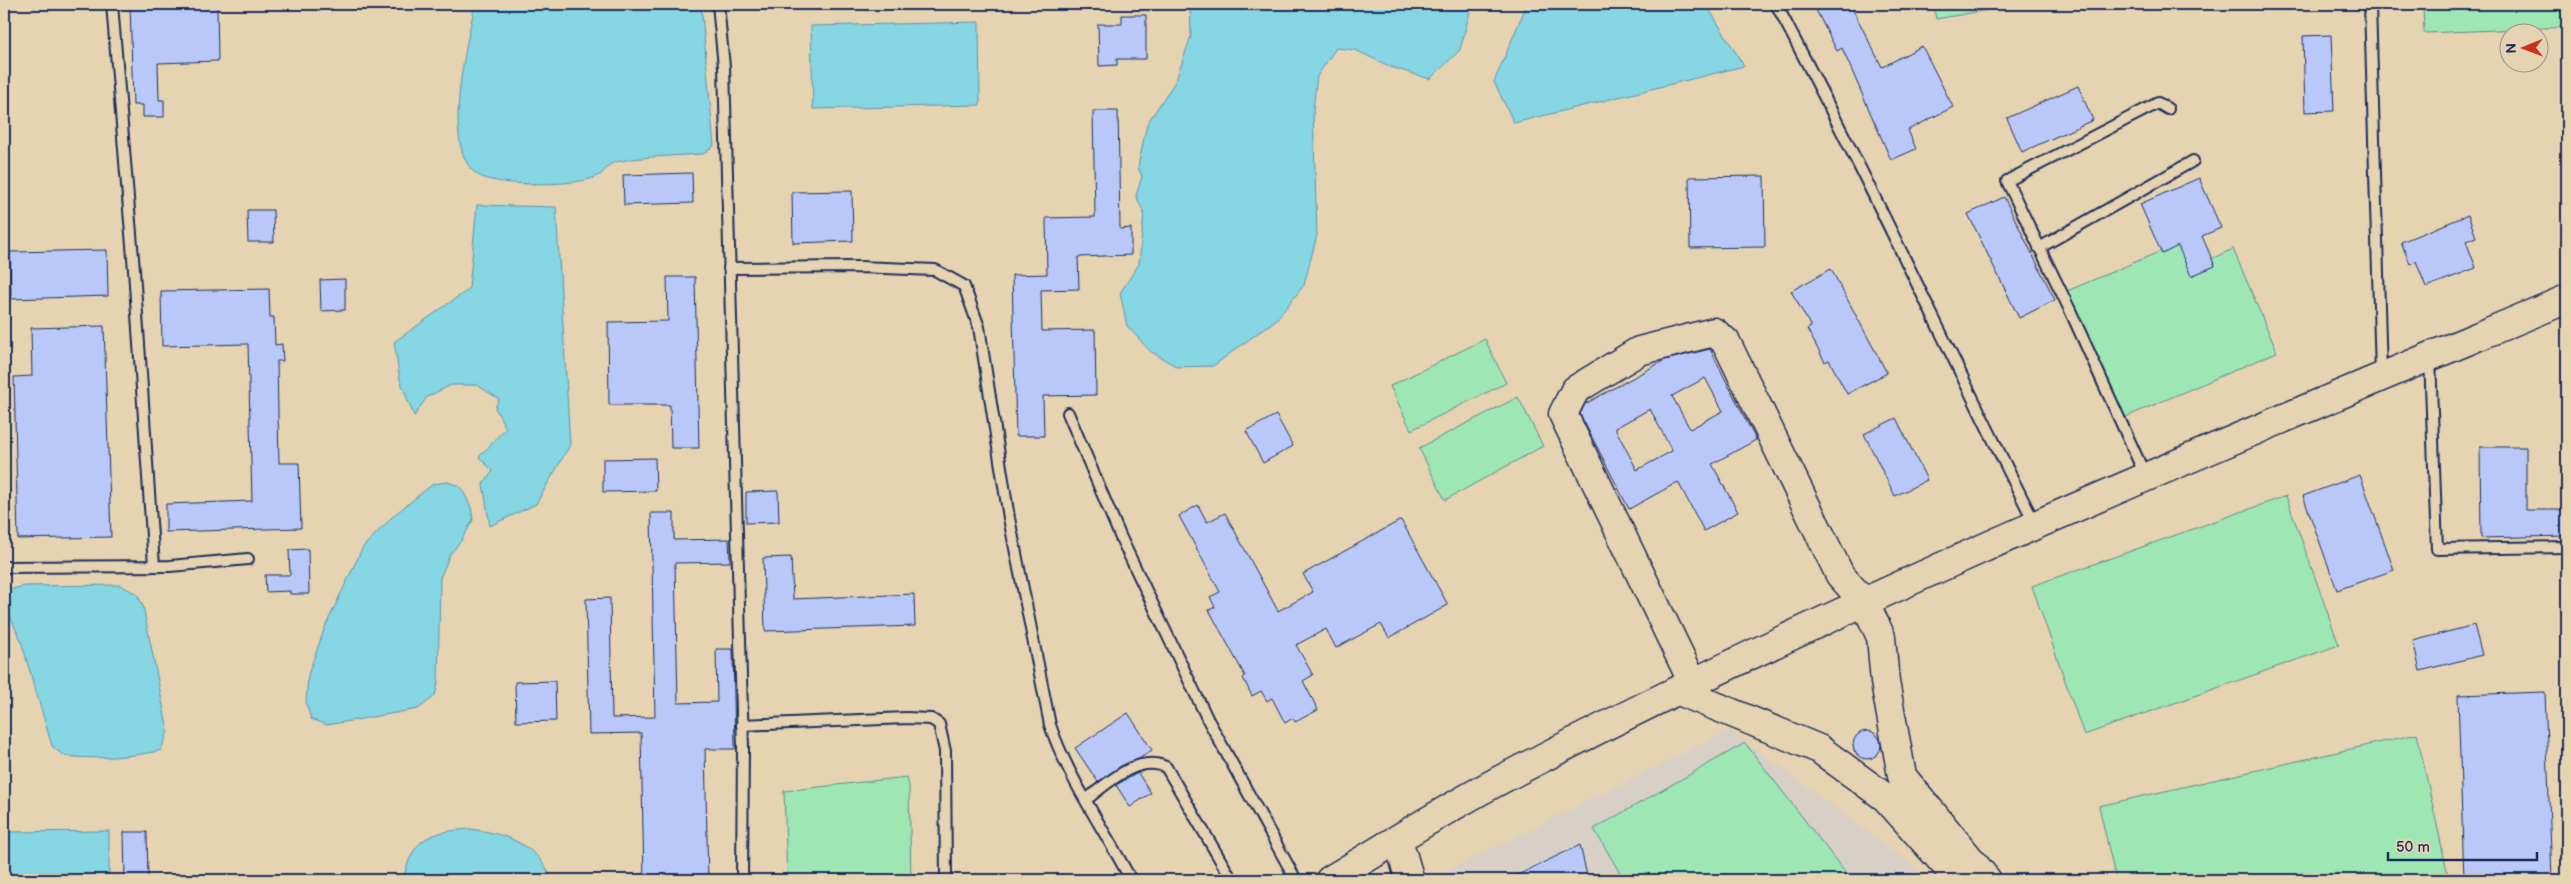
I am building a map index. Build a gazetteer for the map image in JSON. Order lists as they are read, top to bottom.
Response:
{
  "scale_bar": "50 m",
  "north": "left"
}
